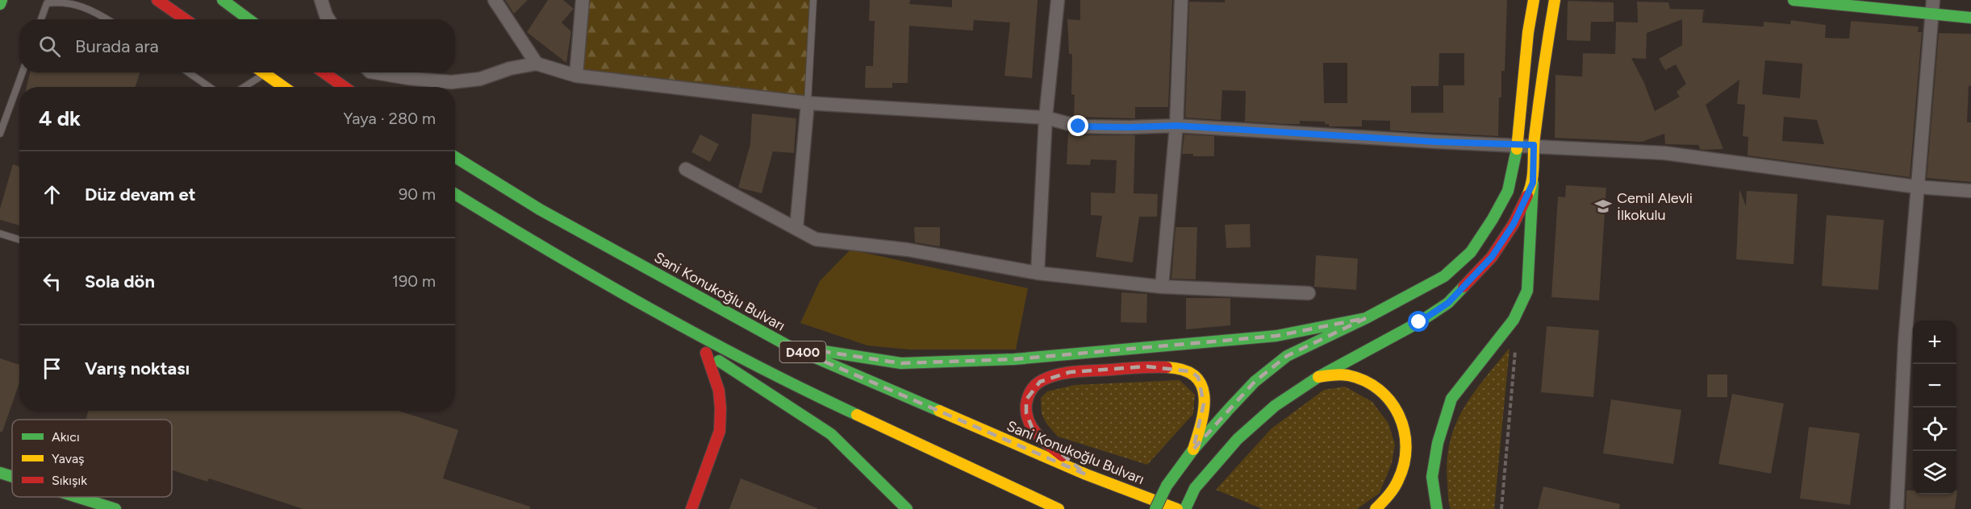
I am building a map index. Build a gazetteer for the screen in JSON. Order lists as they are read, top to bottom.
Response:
{
  "streets": {
    "main road": ["Sani Konukoğlu Bulvarı", "D400"]
  },
  "places": {
    "school or university": ["Cemil Alevli İlkokulu"]
  },
  "legend": ["Akıcı", "Yavaş", "Sıkışık"],
  "page": {
    "search": "Burada ara",
    "heading": ["4 dk", "Yaya · 280 m"],
    "list": [
      ["Düz devam et", "90 m"],
      ["Sola dön", "190 m"],
      "Varış noktası"
    ],
    "map_buttons": ["+", "−"]
  }
}
